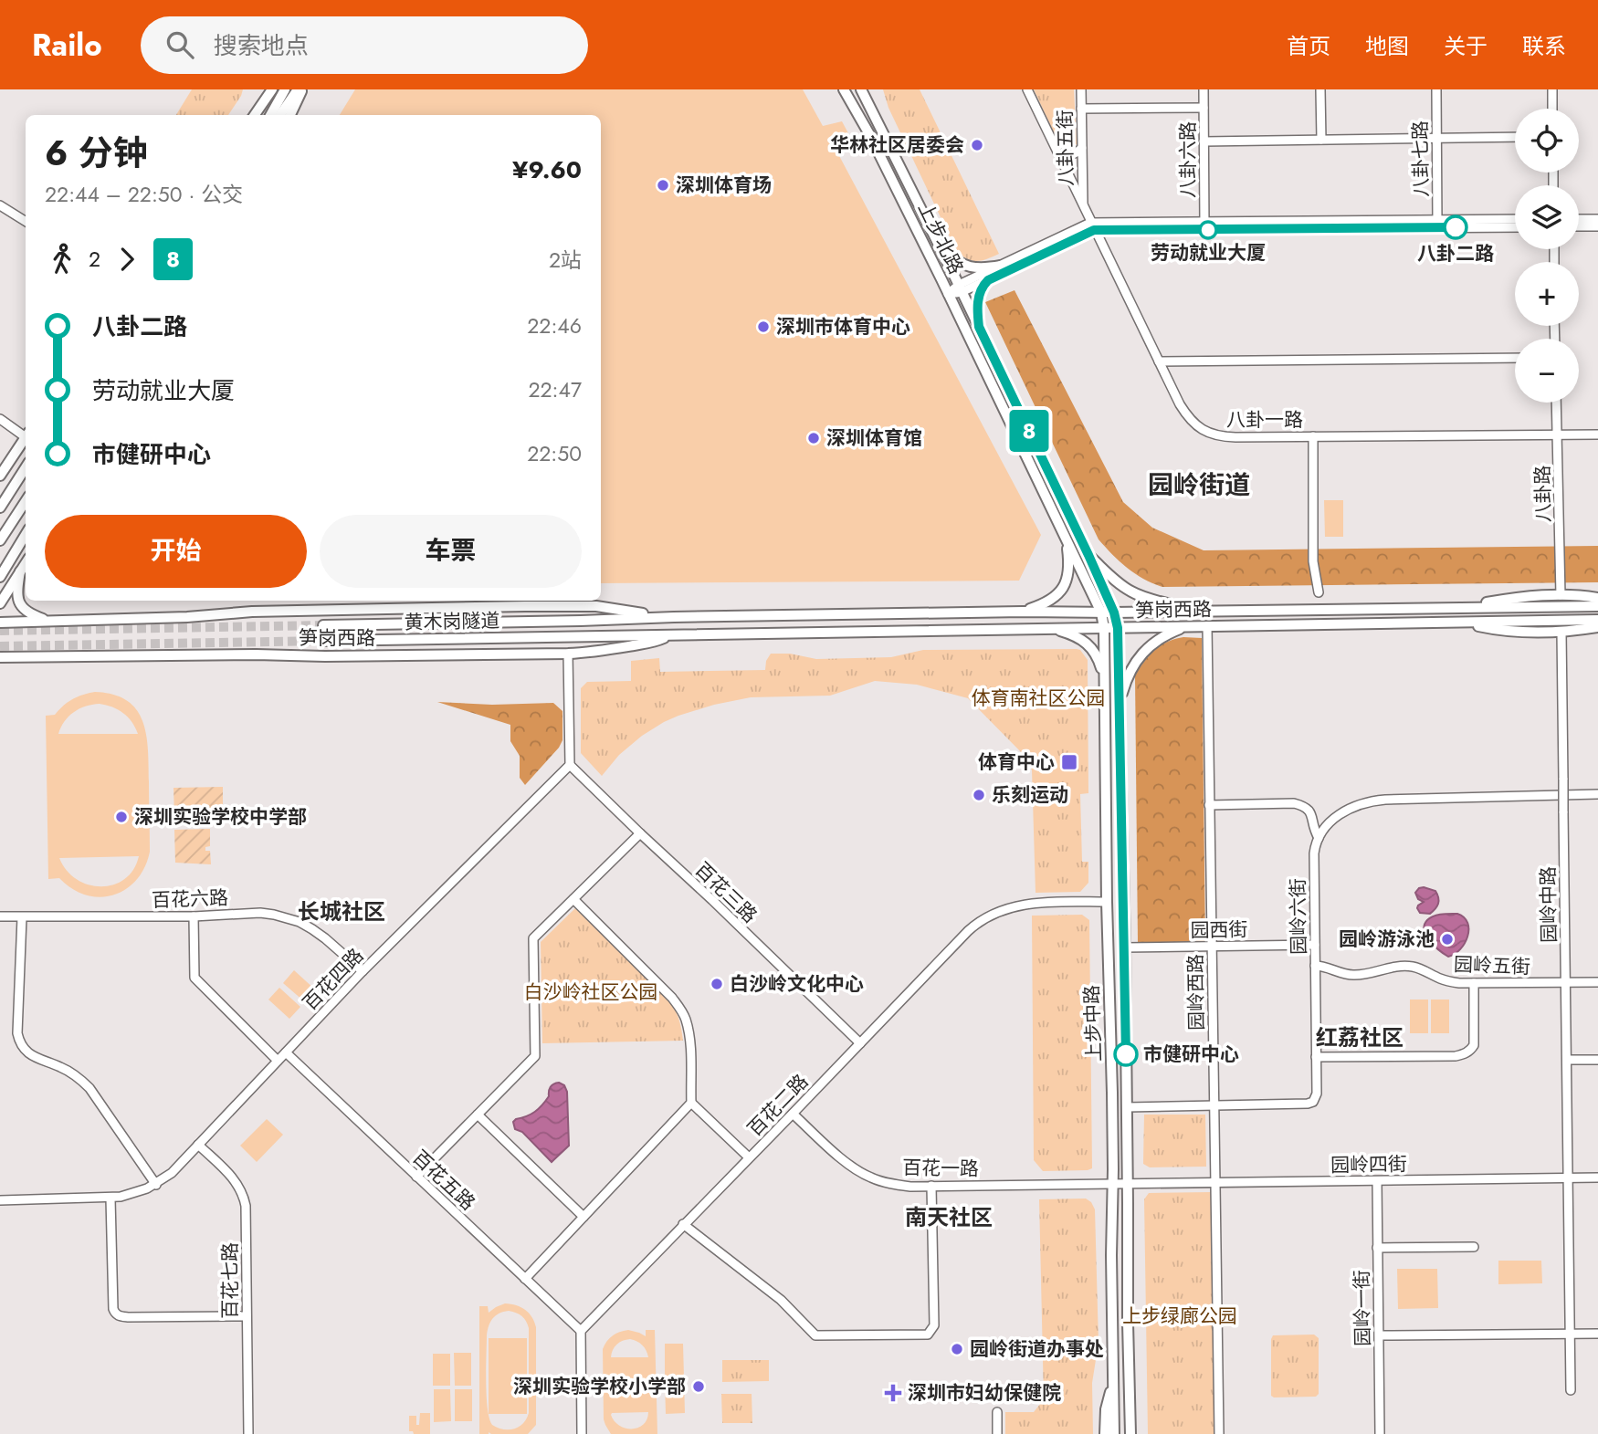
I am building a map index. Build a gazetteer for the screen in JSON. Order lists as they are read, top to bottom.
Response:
{
  "streets": {
    "main road": [
      "上步北路",
      "笋岗西路",
      "黄木岗隧道",
      "上步中路"
    ],
    "street": [
      "八卦五街",
      "八卦七路",
      "八卦六路",
      "八卦一路",
      "八卦路",
      "百花三路",
      "百花六路",
      "园岭中路",
      "园岭六街",
      "园西街",
      "园岭五街",
      "百花四路",
      "园岭西路",
      "百花二路",
      "园岭四街",
      "百花一路",
      "百花五路",
      "百花七路",
      "园岭一街"
    ]
  },
  "crossings": [
    ["八卦五街", "八卦一路"],
    ["上步北路", "笋岗西路"],
    ["上步北路", "上步中路"],
    ["八卦一路", "八卦路"],
    ["笋岗西路", "黄木岗隧道"],
    ["笋岗西路", "园岭西路"],
    ["笋岗西路", "上步中路"],
    ["百花三路", "百花四路"],
    ["百花三路", "百花二路"],
    ["百花六路", "百花四路"],
    ["园岭中路", "园岭五街"],
    ["园岭中路", "园岭四街"],
    ["园岭六街", "园西街"],
    ["园岭六街", "园岭五街"],
    ["园岭六街", "园岭西路"],
    ["园岭六街", "上步中路"],
    ["园西街", "园岭西路"],
    ["园西街", "上步中路"],
    ["百花四路", "百花五路"],
    ["百花四路", "百花七路"],
    ["园岭西路", "园岭四街"],
    ["上步中路", "百花二路"],
    ["上步中路", "园岭四街"],
    ["上步中路", "百花一路"],
    ["百花二路", "百花一路"],
    ["百花二路", "百花五路"],
    ["园岭四街", "百花一路"],
    ["园岭四街", "园岭一街"]
  ],
  "districts": [
    "园岭街道",
    "长城社区",
    "红荔社区",
    "南天社区"
  ],
  "parks": ["体育南社区公园", "白沙岭社区公园", "上步绿廊公园"],
  "places": {
    "other": [
      "华林社区居委会",
      "深圳体育场",
      "八卦二路",
      "劳动就业大厦",
      "深圳市体育中心",
      "深圳体育馆",
      "乐刻运动",
      "深圳实验学校中学部",
      "园岭游泳池",
      "白沙岭文化中心",
      "市健研中心",
      "园岭街道办事处",
      "深圳实验学校小学部"
    ],
    "transit": ["体育中心"],
    "health": ["深圳市妇幼保健院"]
  },
  "lines": ["bus line 8"],
  "page": {
    "header": "Railo",
    "search": "搜索地点",
    "nav": [
      "首页",
      "地图",
      "关于",
      "联系"
    ],
    "on_map": "8",
    "map_buttons": ["+", "−"],
    "heading": ["6 分钟", "22:44 – 22:50 · 公交", "¥9.60"],
    "legs": ["2", "8", "2站"],
    "list": [
      {
        "name": "八卦二路",
        "value": "22:46"
      },
      {
        "name": "劳动就业大厦",
        "value": "22:47"
      },
      {
        "name": "市健研中心",
        "value": "22:50"
      }
    ],
    "buttons": ["开始", "车票"]
  }
}
